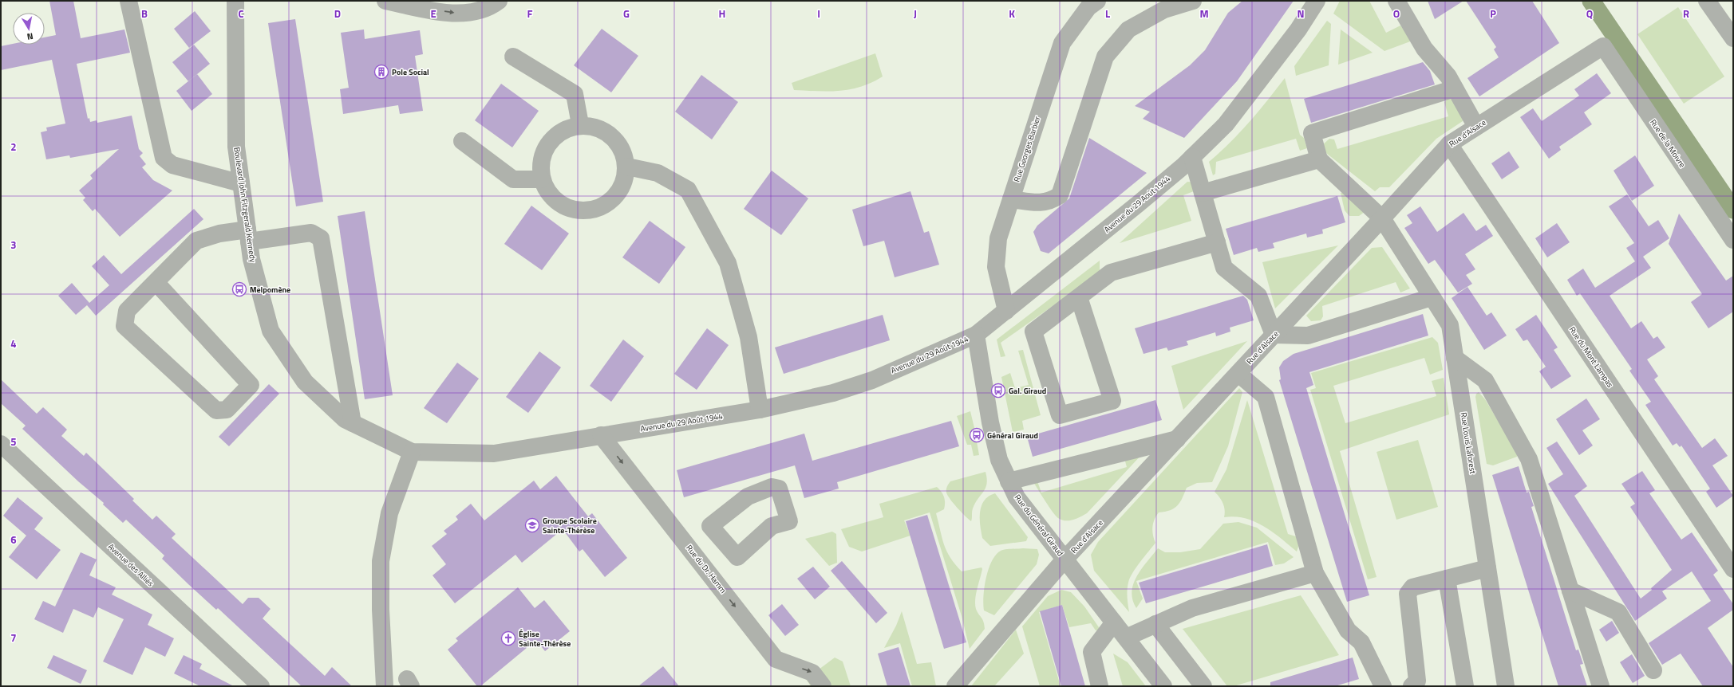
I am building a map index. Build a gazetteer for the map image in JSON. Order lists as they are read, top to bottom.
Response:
{
  "streets": {
    "street": [
      "Rue d'Alsace",
      "Rue de la Moivre",
      "Rue Georges Barbier",
      "Avenue du 29 Août 1944",
      "Boulevard John Fitzgerald Kennedy",
      "Rue du Mont Lampas",
      "Rue Louis Laforest",
      "Rue du Général Giraud",
      "Avenue des Alliés",
      "Rue du Dr. Hamm"
    ]
  },
  "crossings": [
    ["Rue d'Alsace", "Rue de la Moivre"],
    ["Rue d'Alsace", "Rue du Mont Lampas"],
    ["Rue d'Alsace", "Rue Louis Laforest"],
    ["Rue d'Alsace", "Rue du Général Giraud"],
    ["Rue Georges Barbier", "Avenue du 29 Août 1944"],
    ["Avenue du 29 Août 1944", "Boulevard John Fitzgerald Kennedy"],
    ["Avenue du 29 Août 1944", "Rue du Général Giraud"],
    ["Avenue du 29 Août 1944", "Rue du Dr. Hamm"]
  ],
  "one_way": ["Rue du Dr. Hamm"],
  "places": {
    "building": ["Pole Social"],
    "bus stop": ["Melpomène", "Gal. Giraud", "Général Giraud"],
    "school or university": ["Groupe Scolaire Sainte-Thérèse"],
    "church": ["Église Sainte-Thérèse"]
  },
  "north": "bottom",
  "grid": {
    "columns": [
      "B",
      "C",
      "D",
      "E",
      "F",
      "G",
      "H",
      "I",
      "J",
      "K",
      "L",
      "M",
      "N",
      "O",
      "P",
      "Q",
      "R"
    ],
    "rows": [
      "2",
      "3",
      "4",
      "5",
      "6",
      "7"
    ]
  }
}
